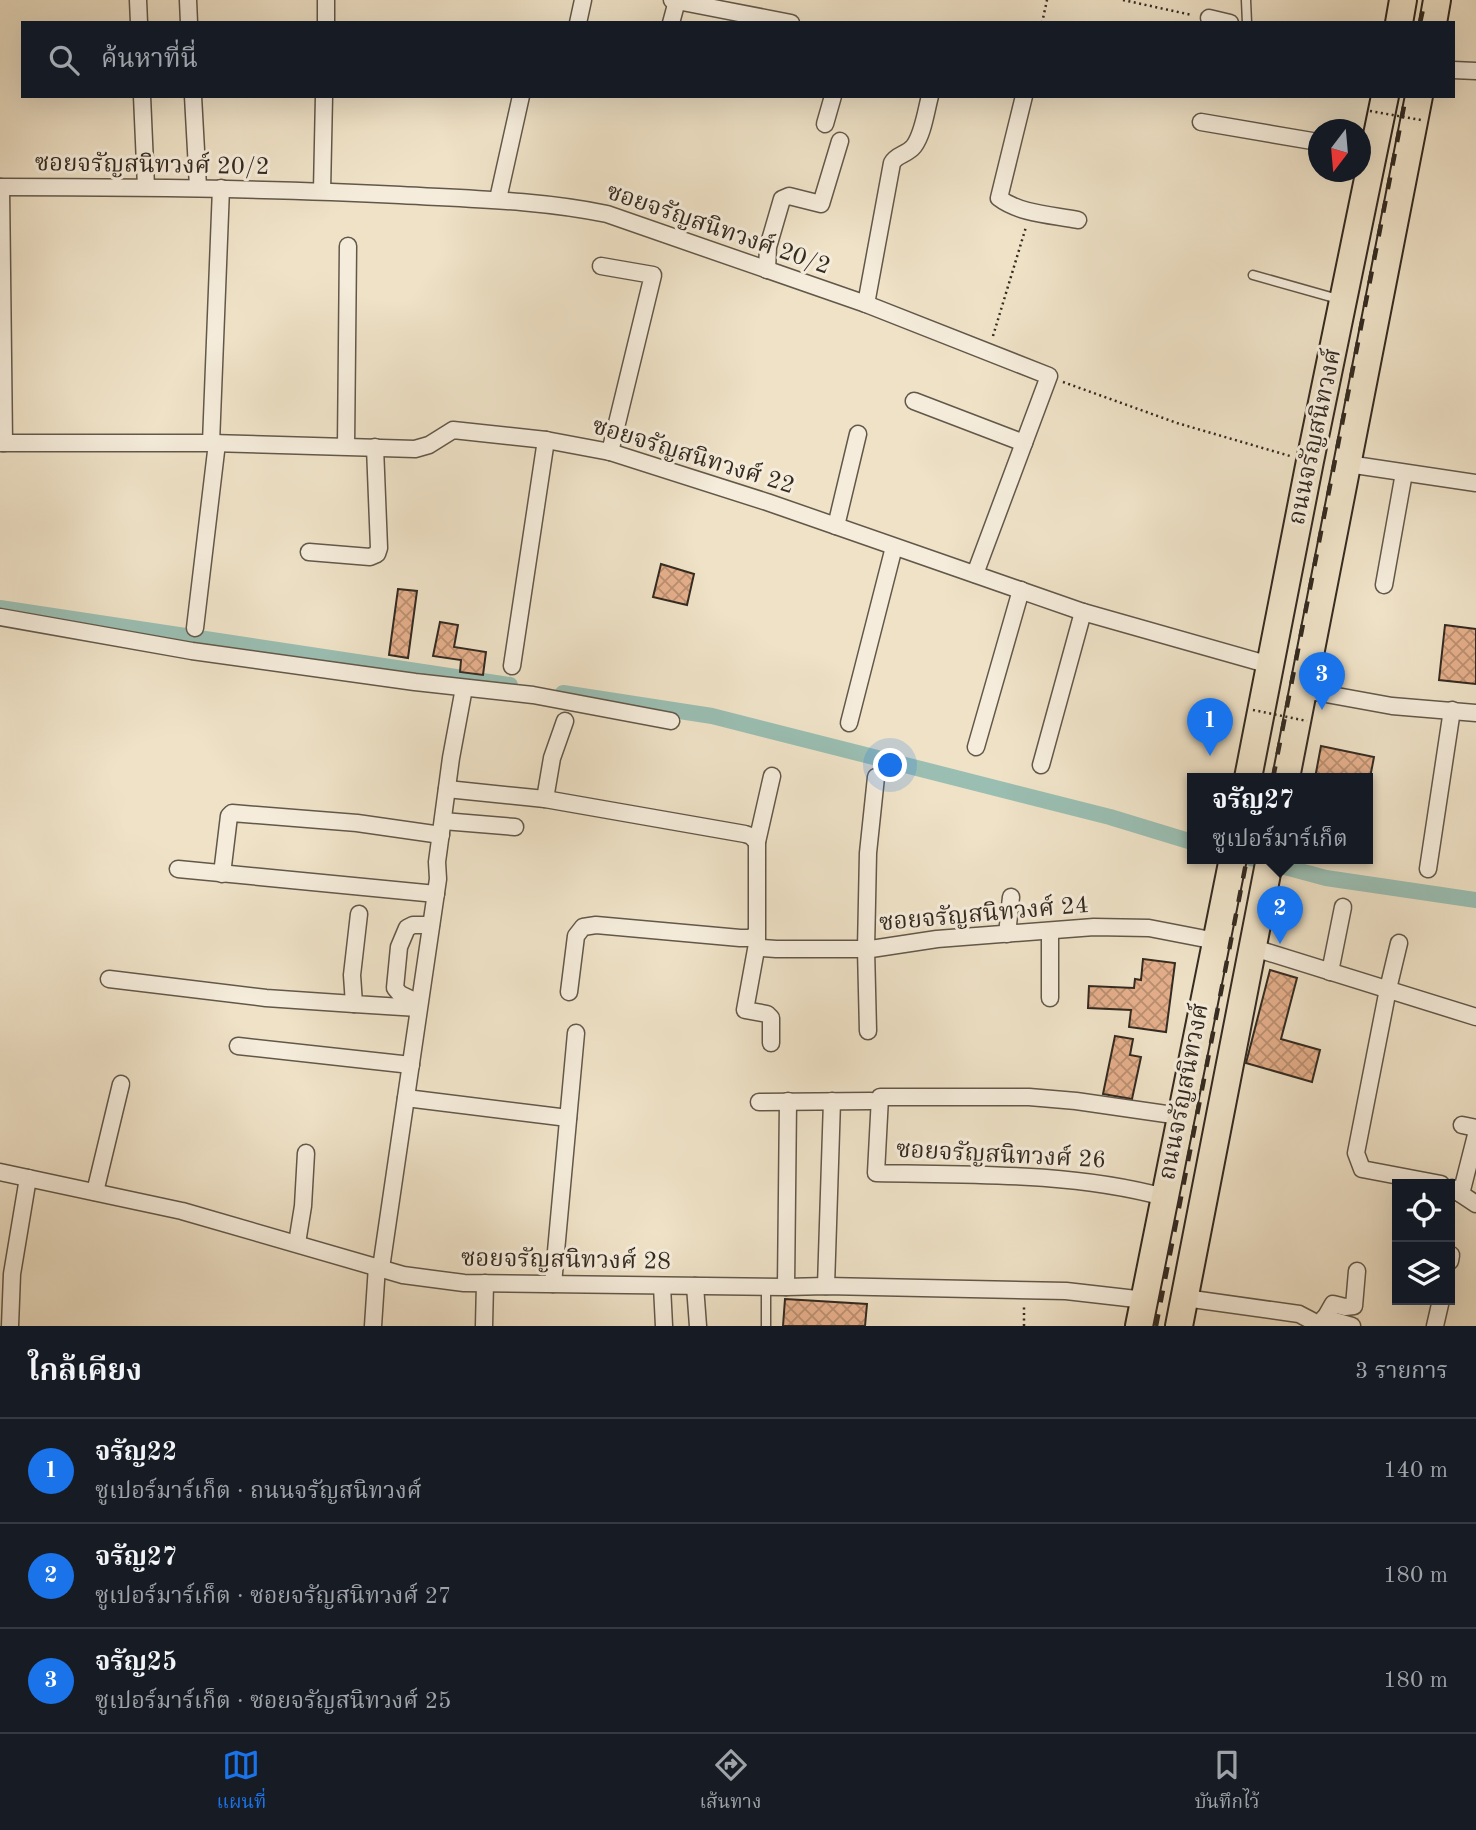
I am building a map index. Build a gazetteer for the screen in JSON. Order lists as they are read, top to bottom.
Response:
{
  "streets": {
    "main road": ["ถนนจรัญสนิทวงศ์"],
    "street": [
      "ซอยจรัญสนิทวงศ์ 20/2",
      "ซอยจรัญสนิทวงศ์ 22",
      "ซอยจรัญสนิทวงศ์ 24",
      "ซอยจรัญสนิทวงศ์ 26",
      "ซอยจรัญสนิทวงศ์ 28"
    ]
  },
  "crossings": [
    ["ถนนจรัญสนิทวงศ์", "ซอยจรัญสนิทวงศ์ 22"],
    ["ถนนจรัญสนิทวงศ์", "ซอยจรัญสนิทวงศ์ 24"],
    ["ถนนจรัญสนิทวงศ์", "ซอยจรัญสนิทวงศ์ 26"],
    ["ถนนจรัญสนิทวงศ์", "ซอยจรัญสนิทวงศ์ 28"]
  ],
  "north": "bottom",
  "page": {
    "search": "ค้นหาที่นี่",
    "pins": ["3", "1", "2"],
    "popup": ["จรัญ27", "ซูเปอร์มาร์เก็ต"],
    "heading": ["ใกล้เคียง", "3 รายการ"],
    "list": [
      {
        "mark": "1",
        "name": "จรัญ22",
        "note": "ซูเปอร์มาร์เก็ต · ถนนจรัญสนิทวงศ์",
        "value": "140 m"
      },
      {
        "mark": "2",
        "name": "จรัญ27",
        "note": "ซูเปอร์มาร์เก็ต · ซอยจรัญสนิทวงศ์ 27",
        "value": "180 m"
      },
      {
        "mark": "3",
        "name": "จรัญ25",
        "note": "ซูเปอร์มาร์เก็ต · ซอยจรัญสนิทวงศ์ 25",
        "value": "180 m"
      }
    ],
    "nav": ["แผนที่", "เส้นทาง", "บันทึกไว้"]
  }
}
